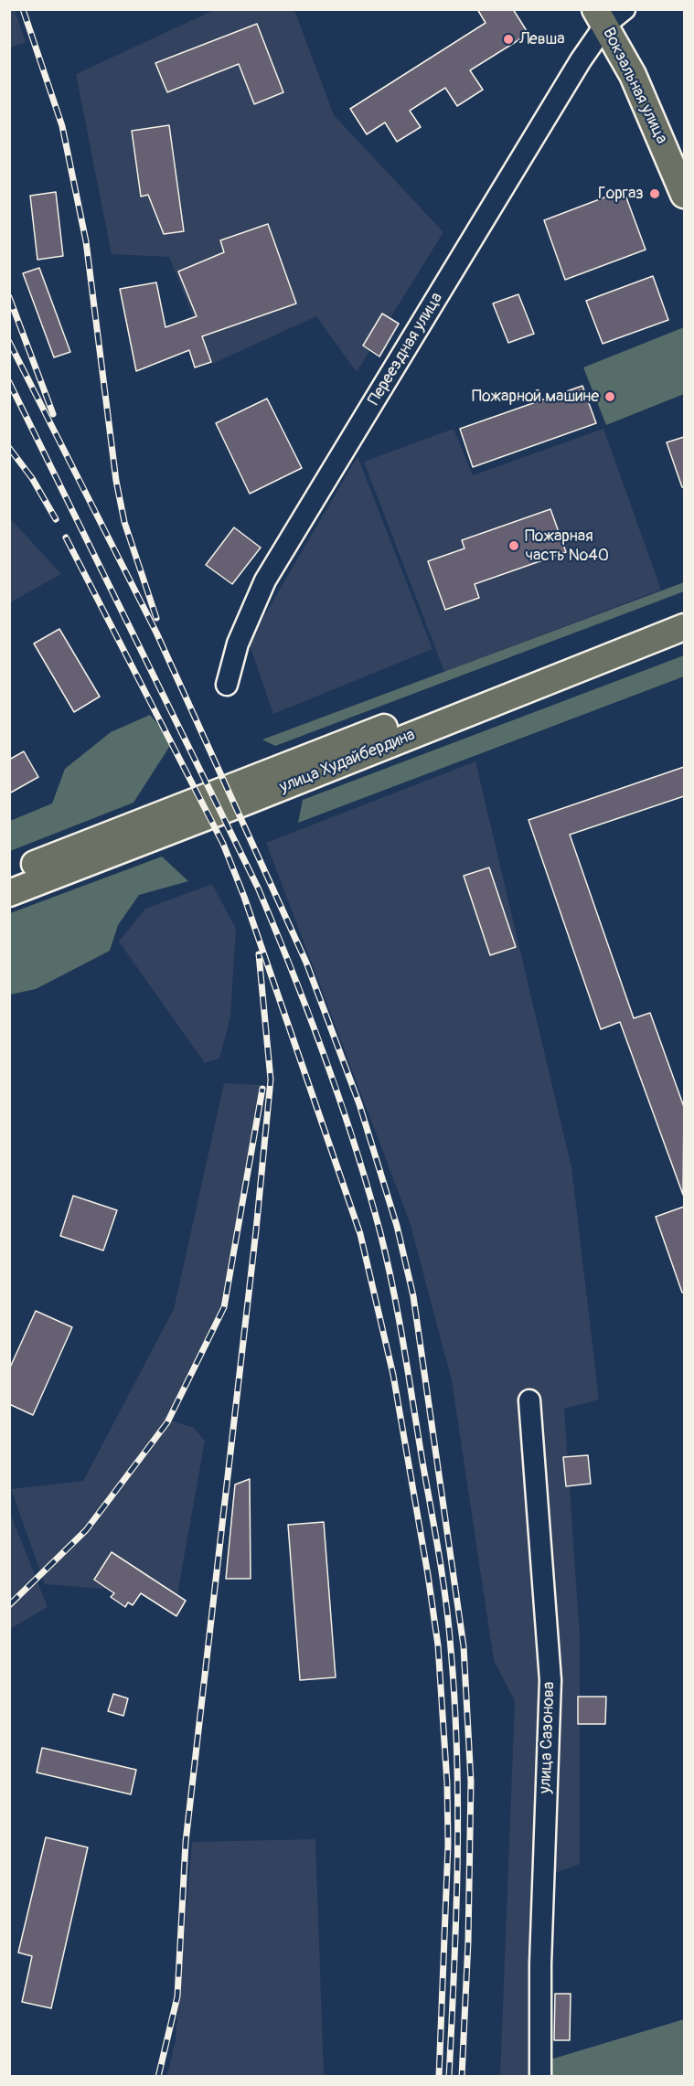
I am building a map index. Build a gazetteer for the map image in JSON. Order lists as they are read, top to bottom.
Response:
{
  "streets": {
    "main road": ["Вокзальная улица", "улица Худайбердина"],
    "street": ["Переездная улица", "улица Сазонова"]
  },
  "crossings": [
    ["Вокзальная улица", "Переездная улица"]
  ],
  "places": [
    "Левша",
    "Горгаз",
    "Пожарной машине",
    "Пожарная часть №40"
  ]
}
